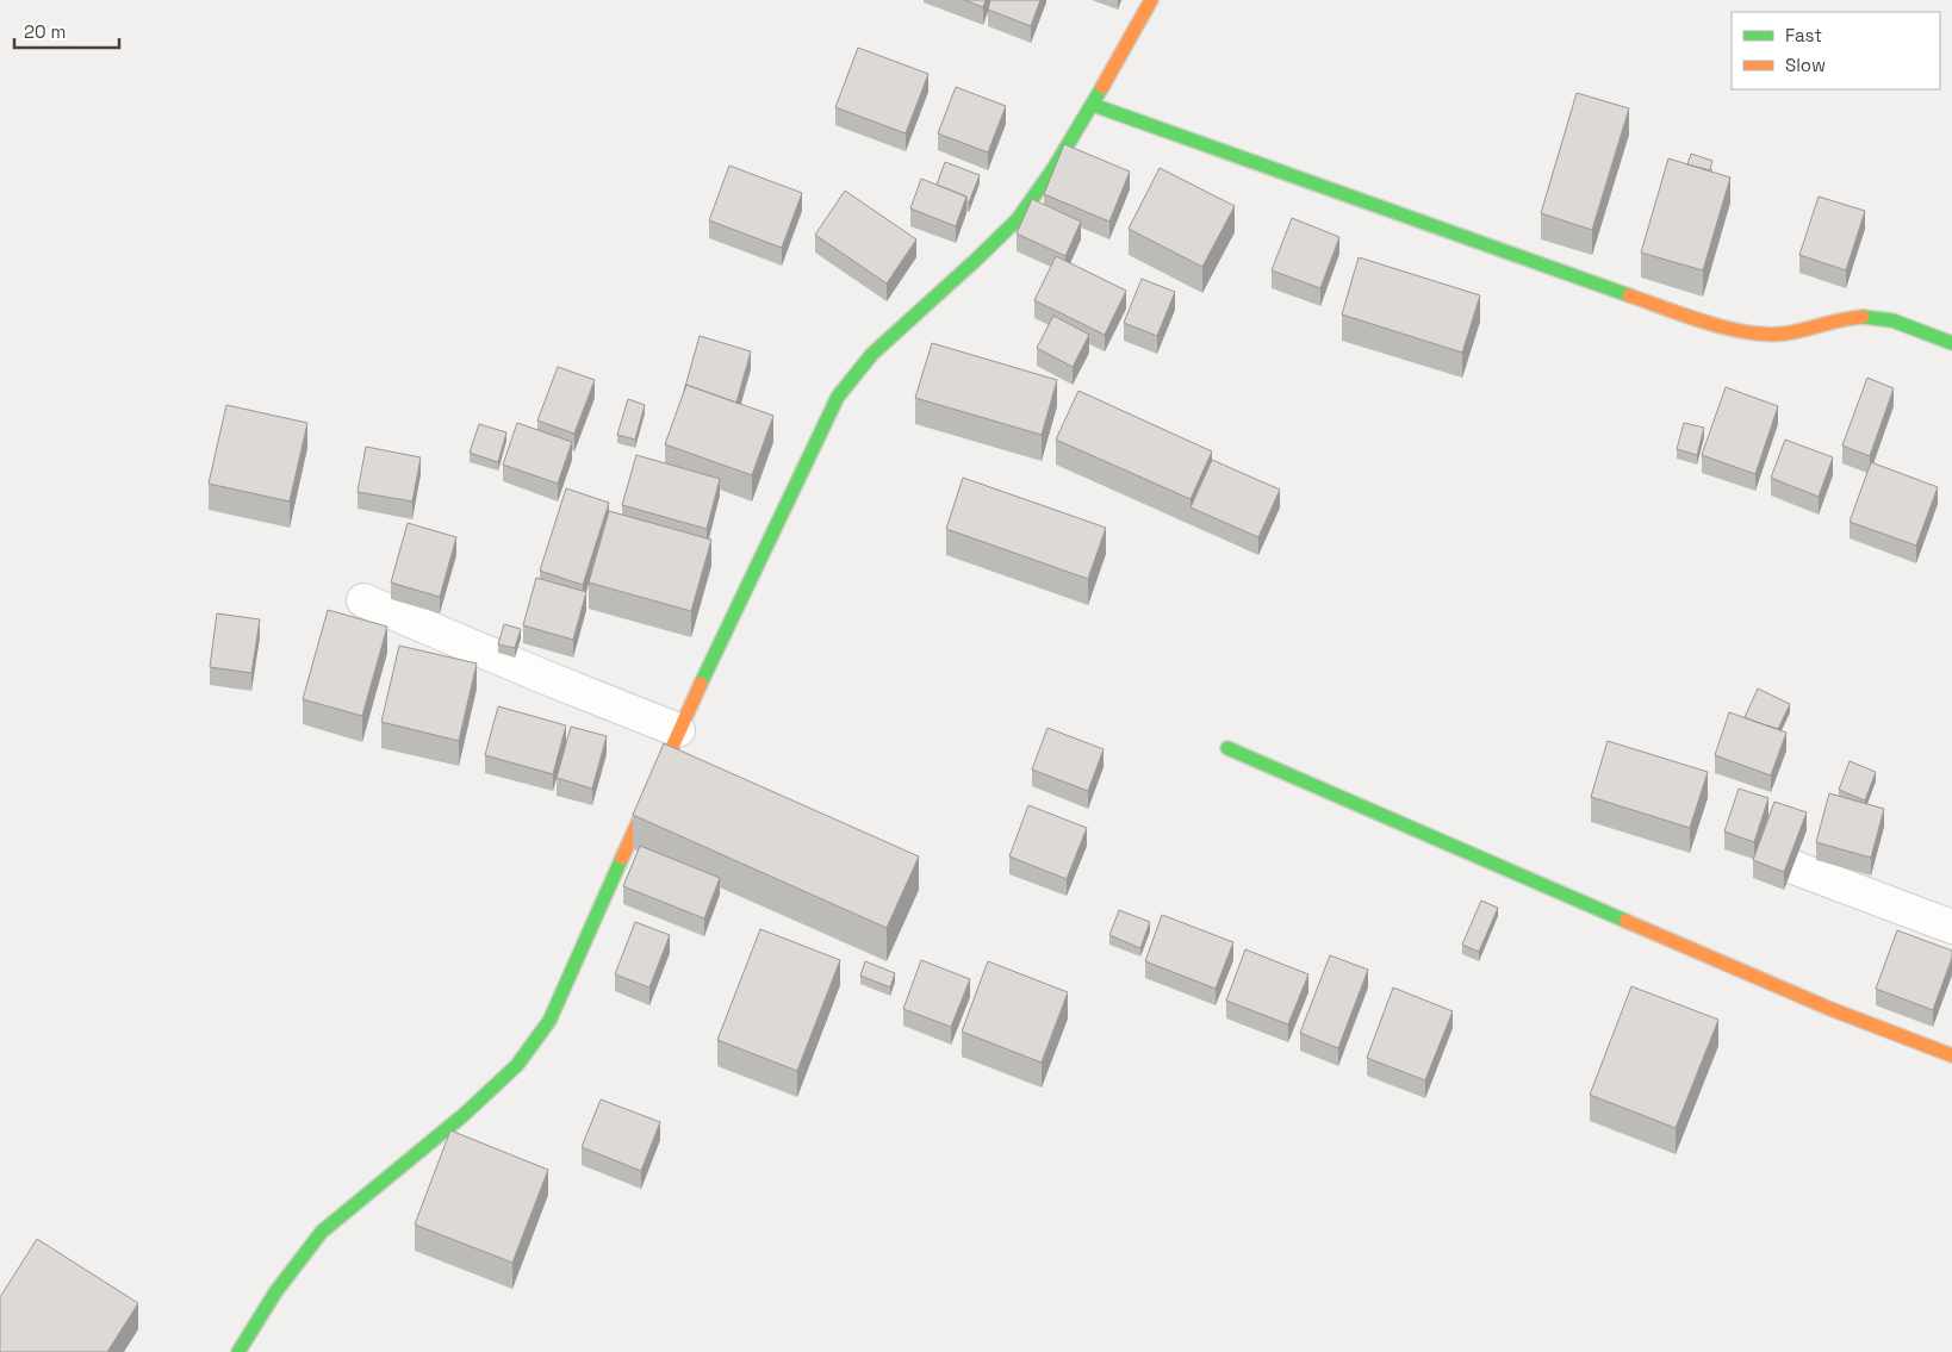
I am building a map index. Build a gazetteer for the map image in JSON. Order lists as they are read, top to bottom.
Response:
{
  "legend": ["Fast", "Slow"],
  "scale_bar": "20 m"
}
